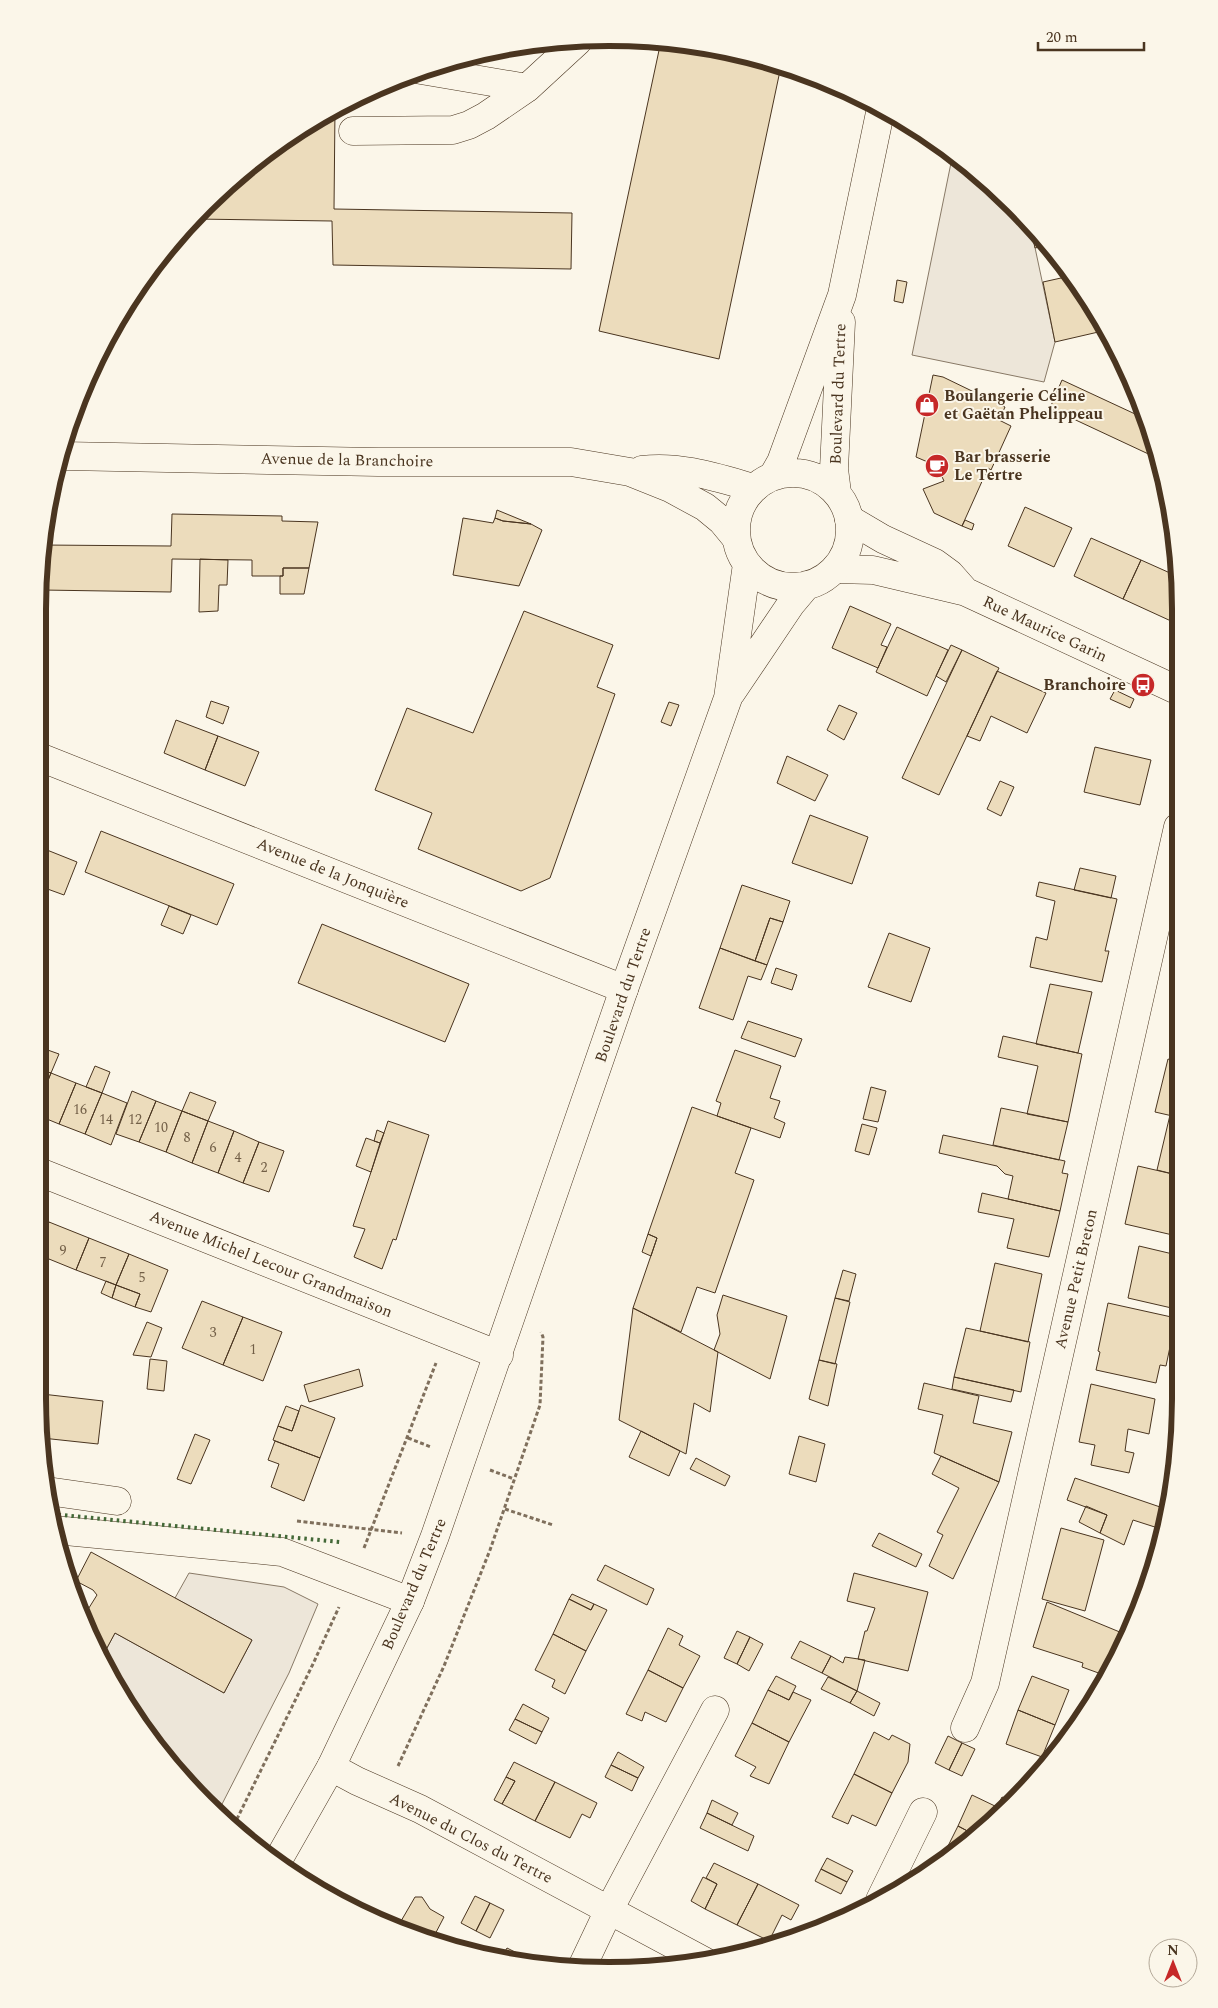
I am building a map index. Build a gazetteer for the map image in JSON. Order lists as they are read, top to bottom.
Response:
{
  "streets": {
    "street": [
      "Boulevard du Tertre",
      "Avenue de la Branchoire",
      "Rue Maurice Garin",
      "Avenue de la Jonquière",
      "Avenue Michel Lecour Grandmaison",
      "Avenue Petit Breton",
      "Avenue du Clos du Tertre"
    ]
  },
  "crossings": [
    ["Boulevard du Tertre", "Avenue de la Branchoire"],
    ["Boulevard du Tertre", "Rue Maurice Garin"],
    ["Boulevard du Tertre", "Avenue de la Jonquière"],
    ["Boulevard du Tertre", "Avenue Michel Lecour Grandmaison"],
    ["Boulevard du Tertre", "Avenue du Clos du Tertre"],
    ["Avenue de la Branchoire", "Rue Maurice Garin"]
  ],
  "places": {
    "shop": ["Boulangerie Céline et Gaëtan Phelippeau"],
    "cafe": ["Bar brasserie Le Tertre"],
    "bus stop": ["Branchoire"]
  },
  "house_numbers": [
    "16",
    "14",
    "12",
    "10",
    "8",
    "6",
    "4",
    "2",
    "9",
    "7",
    "5",
    "3",
    "1"
  ],
  "scale_bar": "20 m",
  "north": "top"
}
